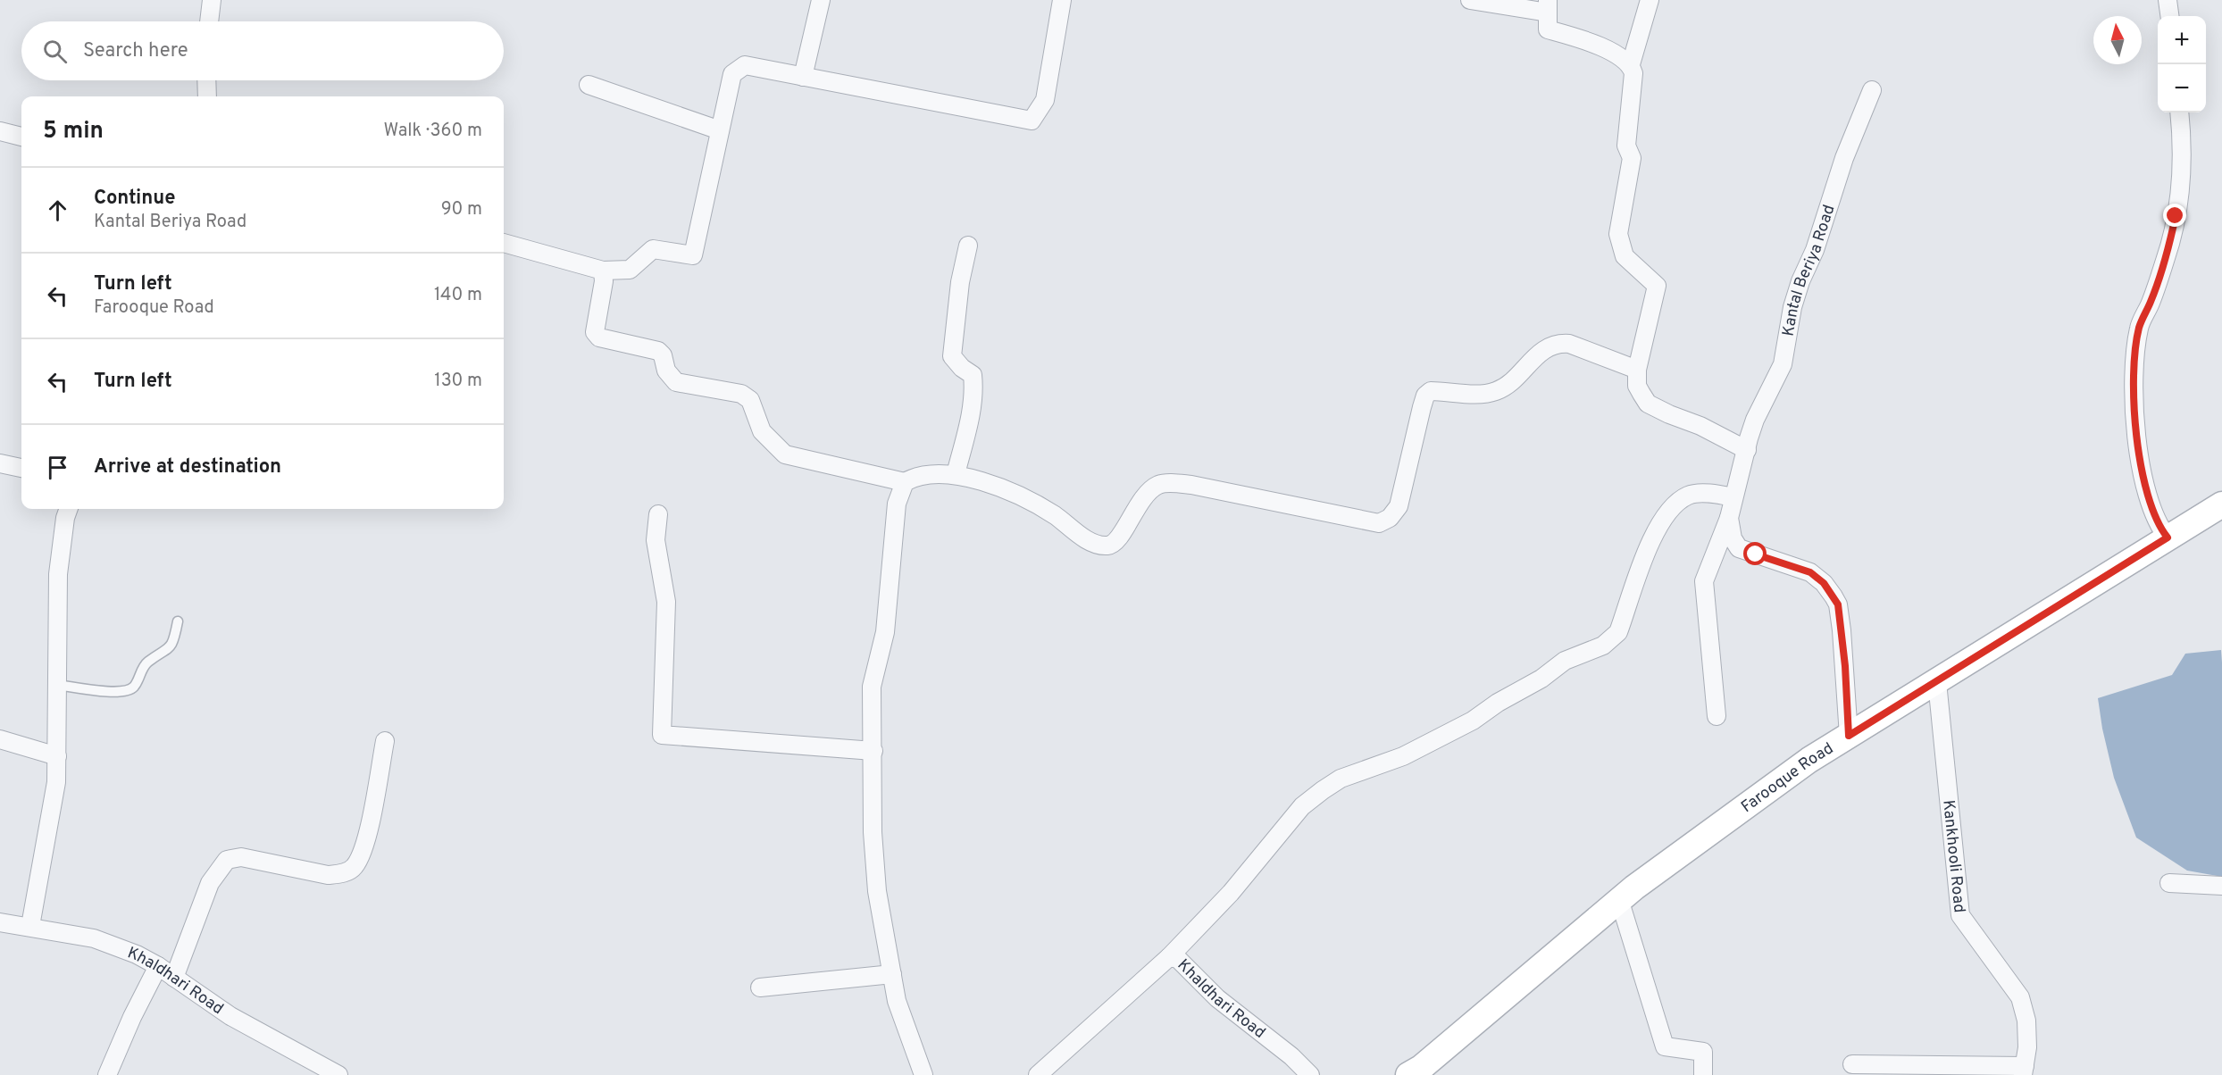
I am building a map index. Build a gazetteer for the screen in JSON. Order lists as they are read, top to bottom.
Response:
{
  "streets": {
    "main road": ["Farooque Road"],
    "street": ["Kantal Beriya Road", "Kankhooli Road", "Khaldhari Road"]
  },
  "crossings": [
    ["Kantal Beriya Road", "Farooque Road"],
    ["Farooque Road", "Kankhooli Road"]
  ],
  "north": "top",
  "page": {
    "map_buttons": ["+", "−"],
    "search": "Search here",
    "heading": ["5 min", "Walk · 360 m"],
    "list": [
      ["Continue", "Kantal Beriya Road", "90 m"],
      ["Turn left", "Farooque Road", "140 m"],
      ["Turn left", "130 m"],
      "Arrive at destination"
    ]
  }
}
